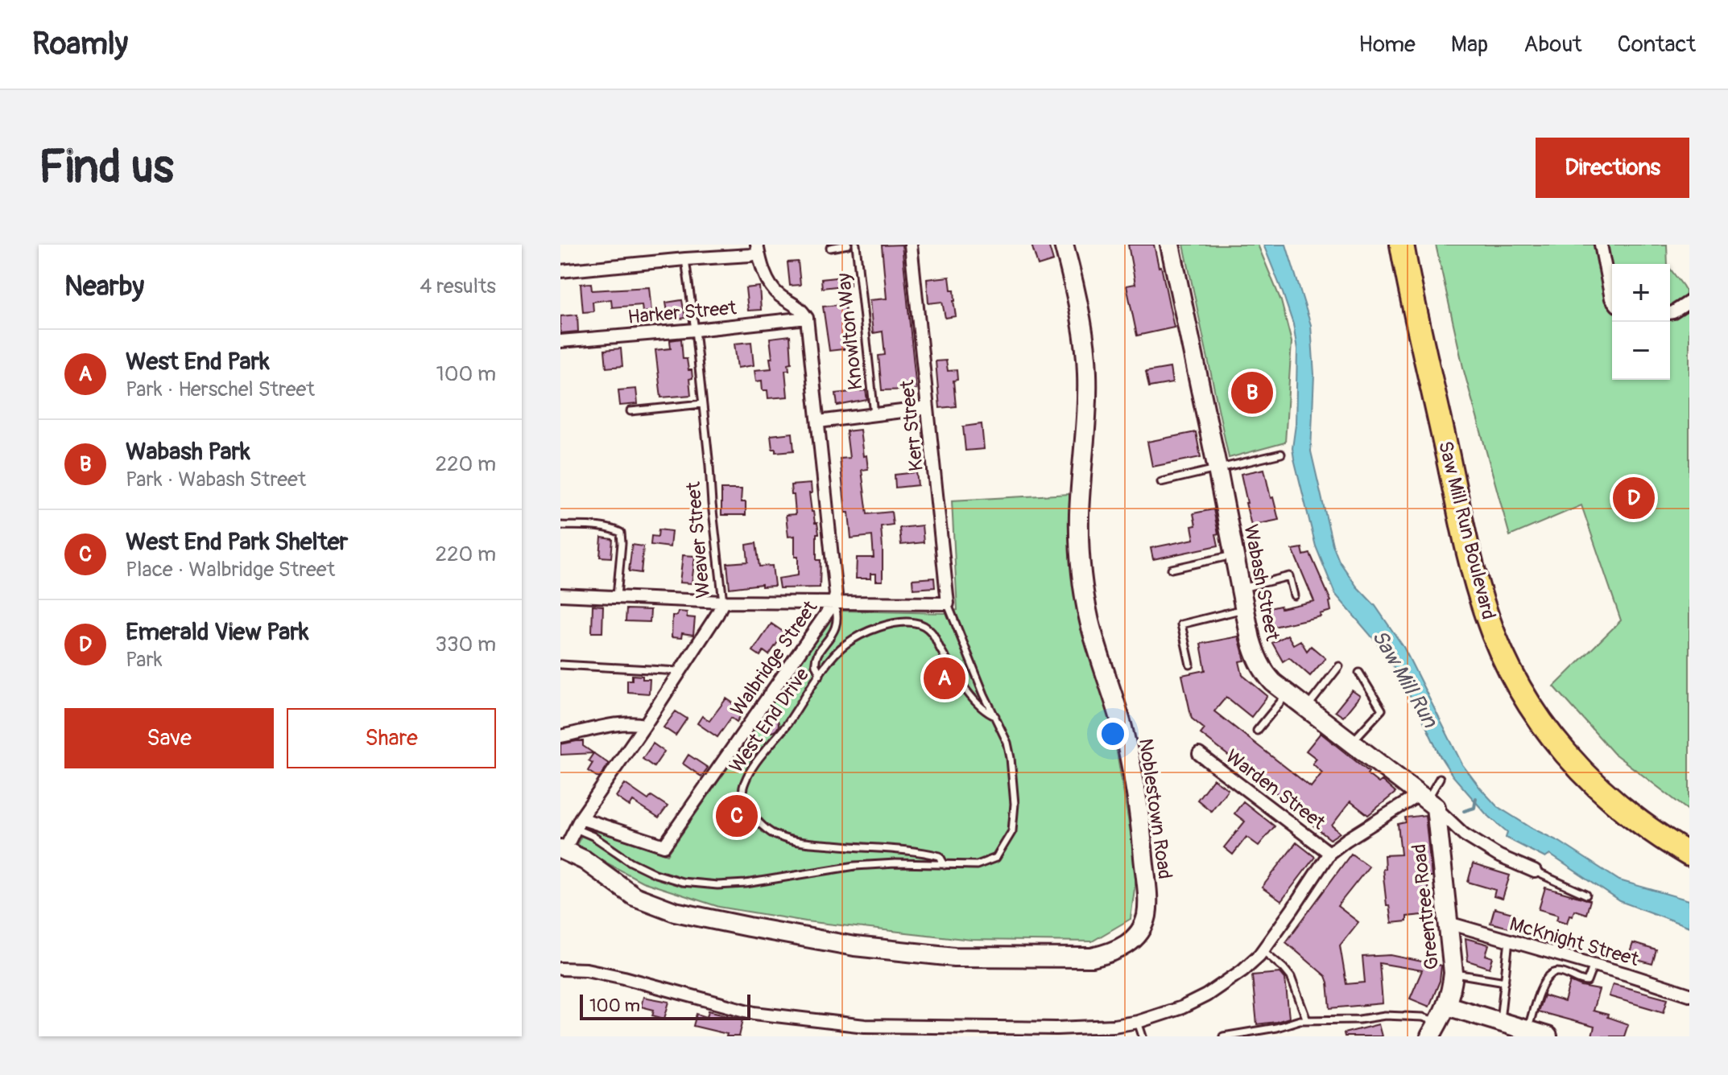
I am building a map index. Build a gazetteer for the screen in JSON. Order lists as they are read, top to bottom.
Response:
{
  "streets": {
    "highway": ["Saw Mill Run Boulevard"],
    "main road": ["Wabash Street", "Noblestown Road", "Greentree Road"],
    "street": [
      "Harker Street",
      "Kerr Street",
      "Weaver Street",
      "Walbridge Street",
      "Warden Street",
      "McKnight Street"
    ],
    "lane": ["Knowlton Way", "West End Drive"]
  },
  "crossings": [
    ["Harker Street", "Weaver Street"],
    ["Harker Street", "Walbridge Street"],
    ["Kerr Street", "West End Drive"],
    ["Weaver Street", "Walbridge Street"],
    ["Weaver Street", "West End Drive"],
    ["Weaver Street", "Noblestown Road"],
    ["Wabash Street", "Greentree Road"],
    ["Walbridge Street", "West End Drive"],
    ["Greentree Road", "McKnight Street"]
  ],
  "water": ["Saw Mill Run"],
  "scale_bar": "100 m",
  "page": {
    "header": "Roamly",
    "nav": [
      "Home",
      "Map",
      "About",
      "Contact"
    ],
    "buttons": [
      "Directions",
      ["Save", "Share"]
    ],
    "title": "Find us",
    "heading": ["Nearby", "4 results"],
    "map_buttons": ["+", "−"],
    "list": [
      {
        "mark": "A",
        "name": "West End Park",
        "note": "Park · Herschel Street",
        "value": "100 m"
      },
      {
        "mark": "B",
        "name": "Wabash Park",
        "note": "Park · Wabash Street",
        "value": "220 m"
      },
      {
        "mark": "C",
        "name": "West End Park Shelter",
        "note": "Place · Walbridge Street",
        "value": "220 m"
      },
      {
        "mark": "D",
        "name": "Emerald View Park",
        "note": "Park",
        "value": "330 m"
      }
    ],
    "pins": [
      "B",
      "D",
      "A",
      "C"
    ],
    "scale": "100 m"
  }
}
